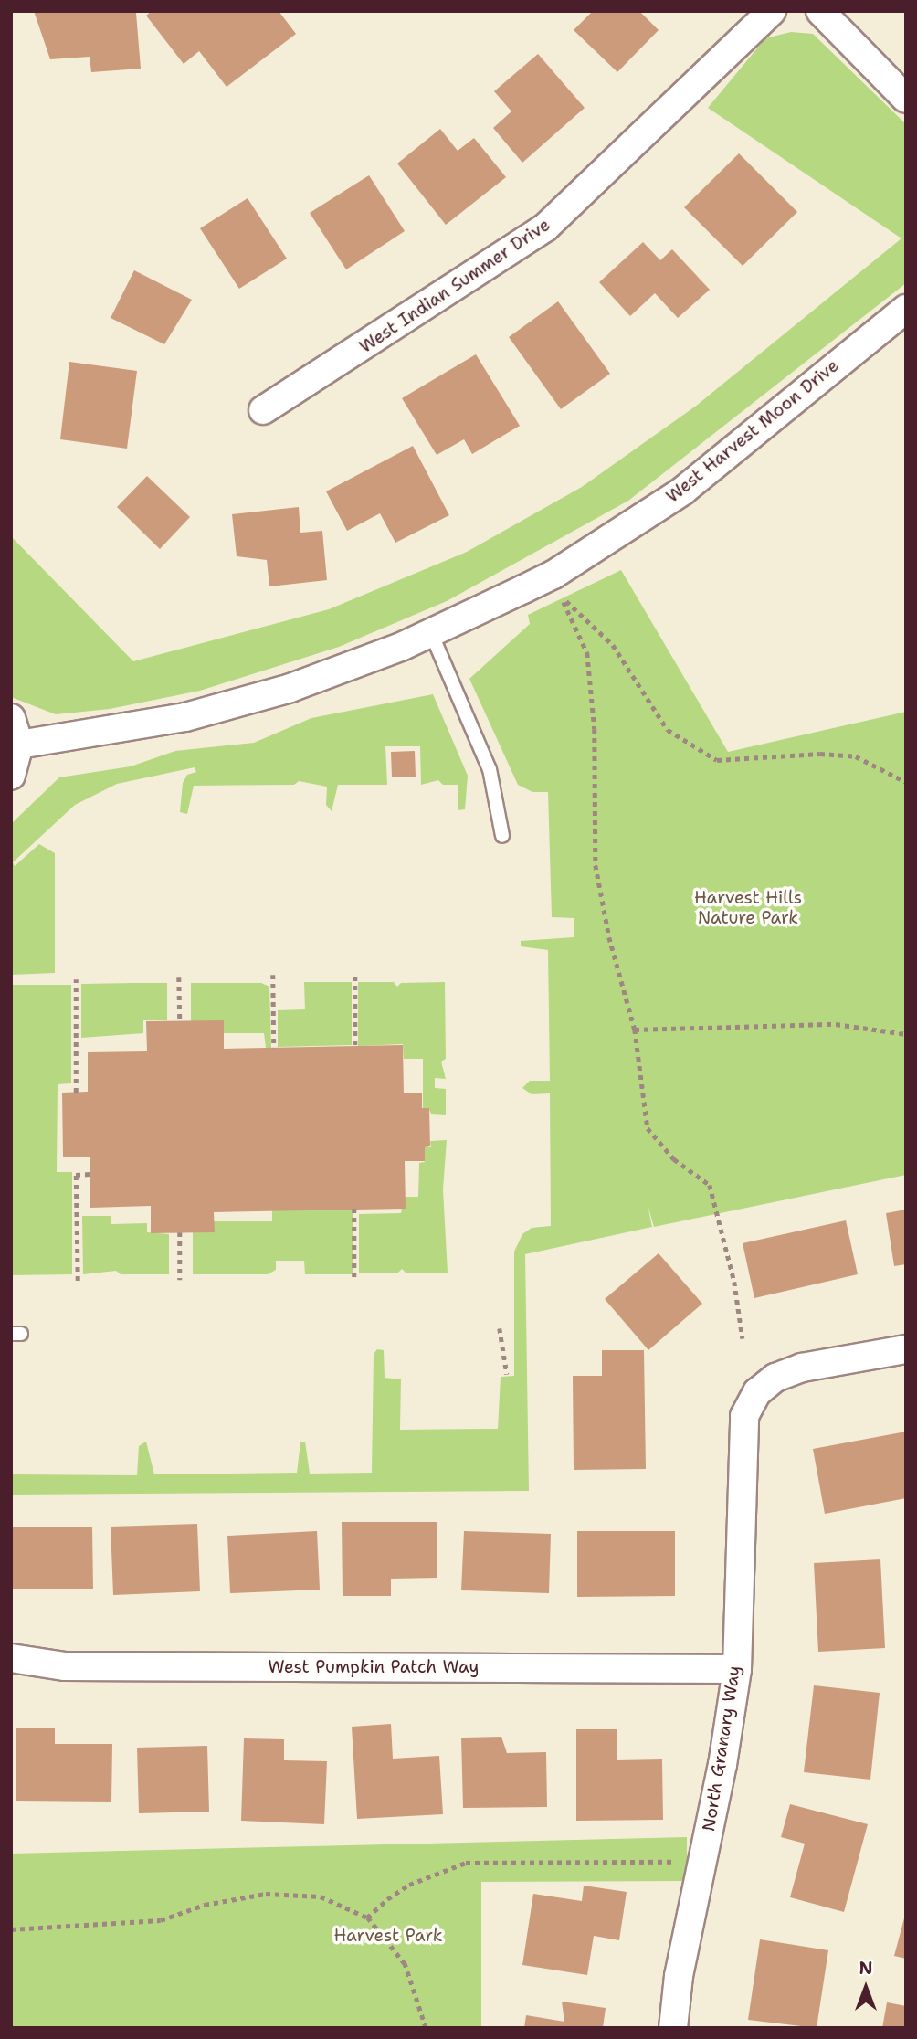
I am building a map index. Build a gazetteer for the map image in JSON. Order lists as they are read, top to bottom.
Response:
{
  "streets": {
    "street": [
      "West Indian Summer Drive",
      "West Harvest Moon Drive",
      "West Pumpkin Patch Way",
      "North Granary Way"
    ]
  },
  "crossings": [
    ["West Pumpkin Patch Way", "North Granary Way"]
  ],
  "parks": ["Harvest Hills Nature Park", "Harvest Park"],
  "north": "top"
}
